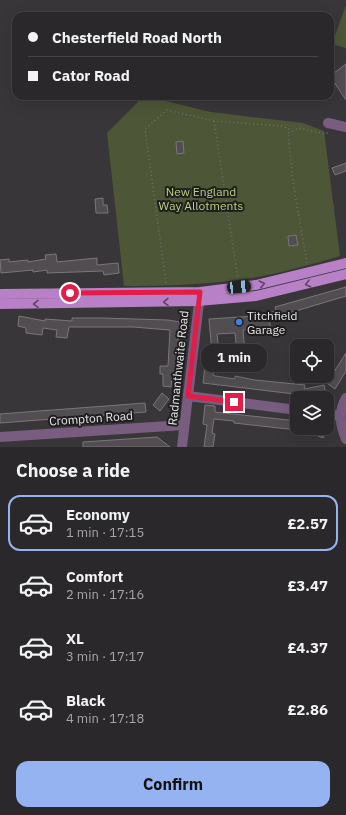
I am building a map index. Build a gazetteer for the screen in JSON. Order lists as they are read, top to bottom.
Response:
{
  "streets": {
    "street": ["Radmanthwaite Road", "Crompton Road"]
  },
  "crossings": [
    ["Radmanthwaite Road", "Crompton Road"]
  ],
  "parks": ["New England Way Allotments"],
  "places": ["Titchfield Garage"],
  "page": {
    "banner": ["Chesterfield Road North", "Cator Road"],
    "bubble": "1 min",
    "heading": "Choose a ride",
    "list": [
      {
        "name": "Economy",
        "note": "1 min · 17:15",
        "value": "£2.57"
      },
      {
        "name": "Comfort",
        "note": "2 min · 17:16",
        "value": "£3.47"
      },
      {
        "name": "XL",
        "note": "3 min · 17:17",
        "value": "£4.37"
      },
      {
        "name": "Black",
        "note": "4 min · 17:18",
        "value": "£2.86"
      }
    ],
    "buttons": "Confirm"
  }
}
